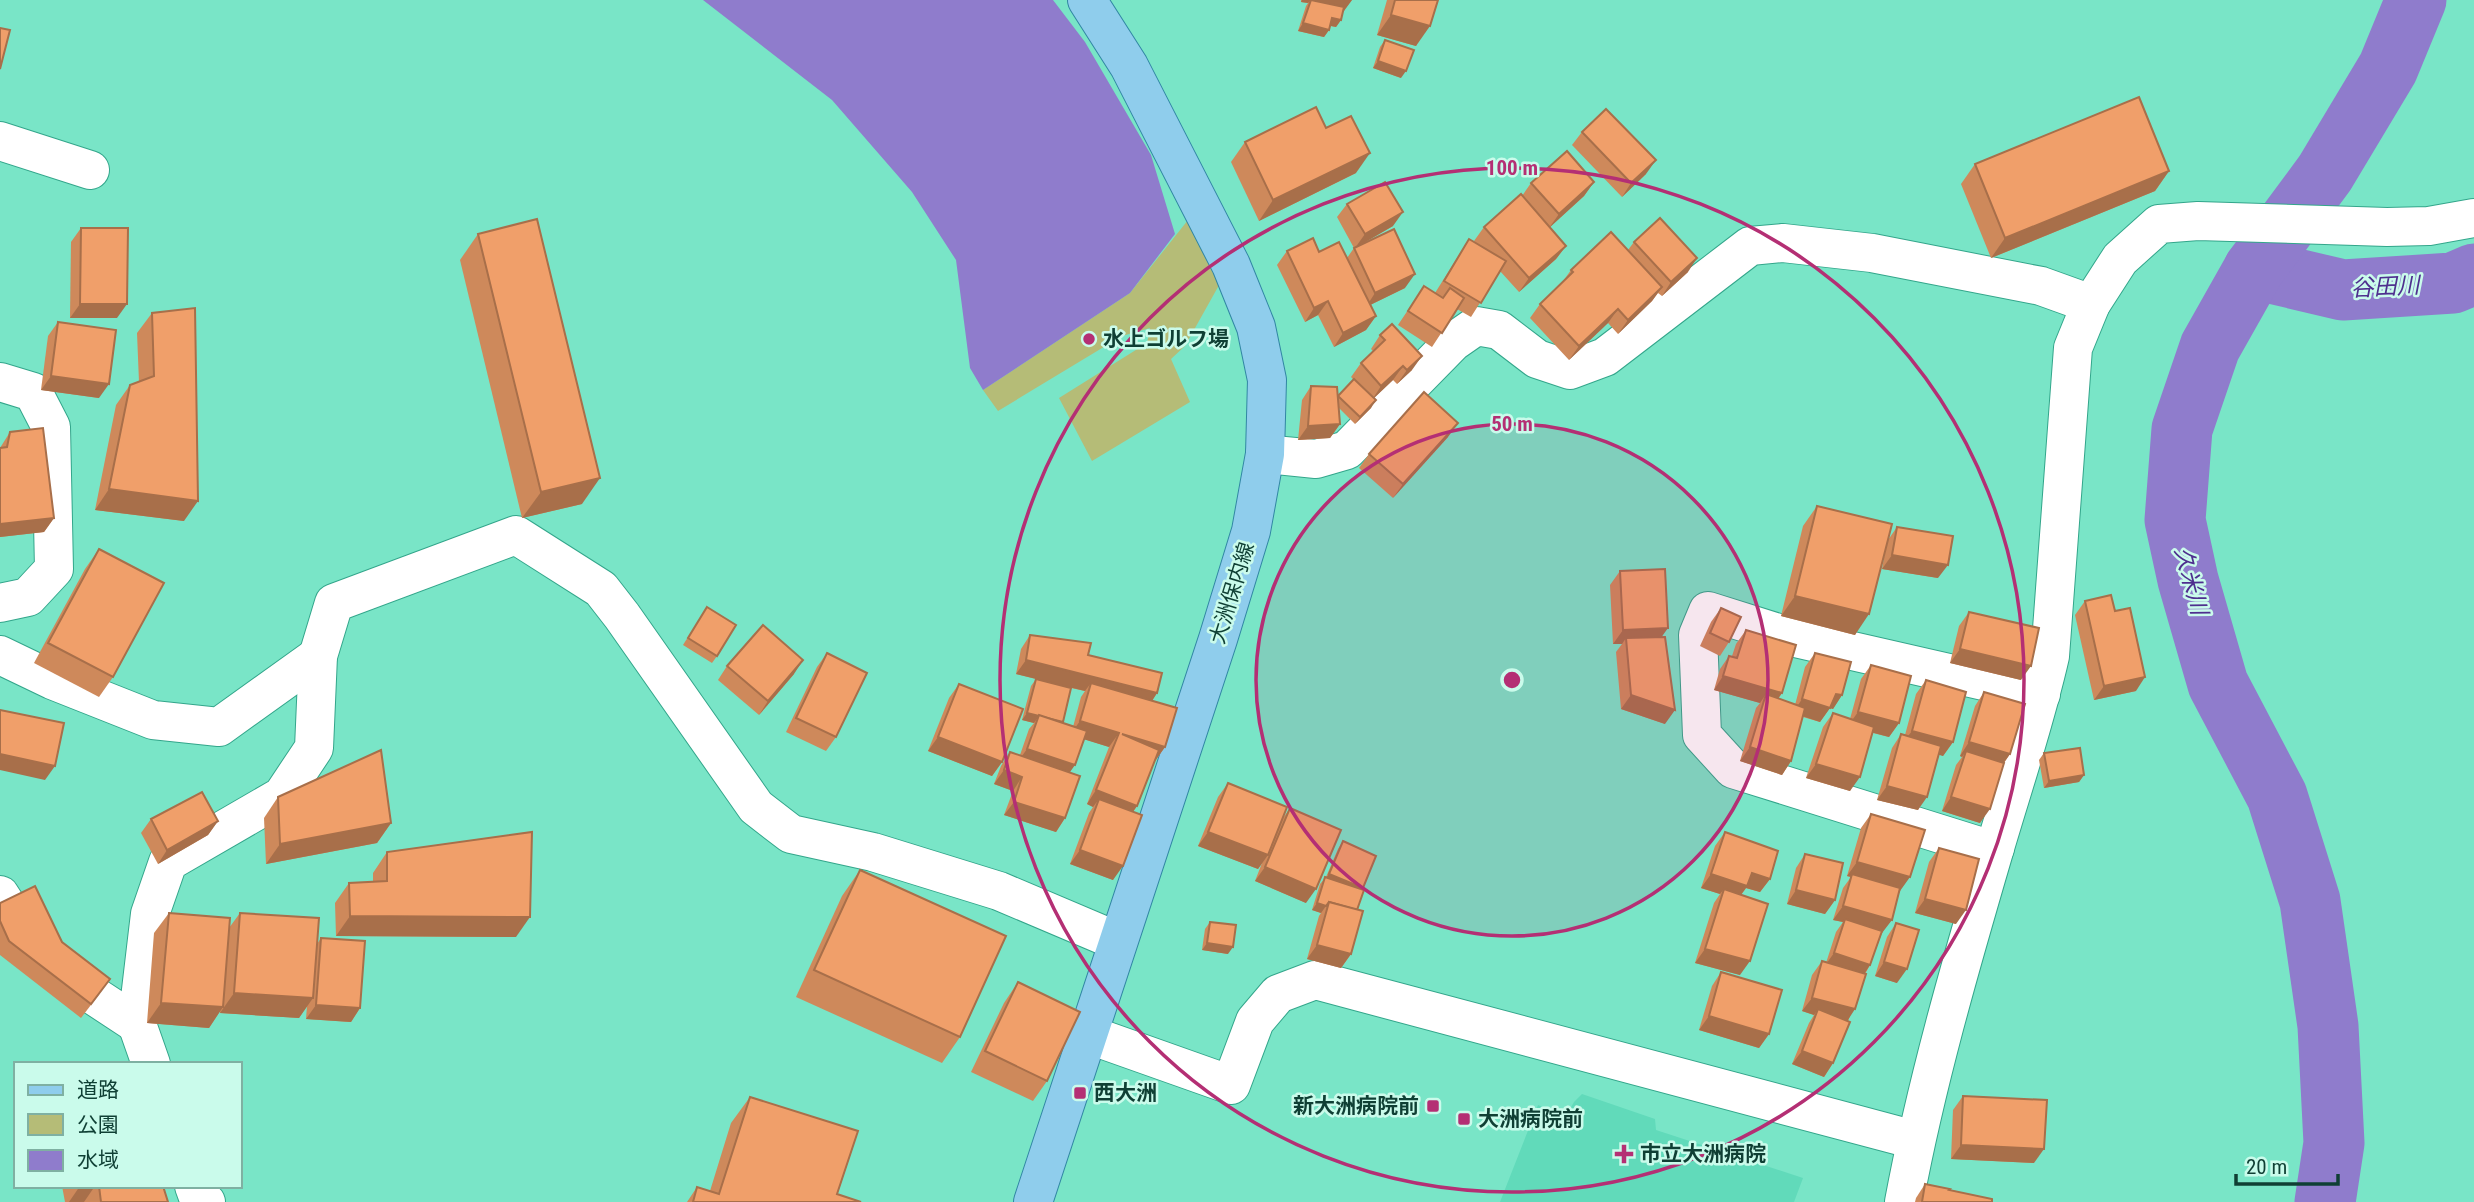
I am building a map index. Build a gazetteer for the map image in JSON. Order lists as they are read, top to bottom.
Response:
{
  "streets": {
    "main road": ["大洲保内線"]
  },
  "water": ["谷田川", "久米川"],
  "places": {
    "other": ["水上ゴルフ場"],
    "transit": ["西大洲", "新大洲病院前", "大洲病院前"],
    "health": ["市立大洲病院"]
  },
  "legend": ["道路", "公園", "水域"],
  "scale_bar": "20 m",
  "rings": ["100 m", "50 m"]
}
